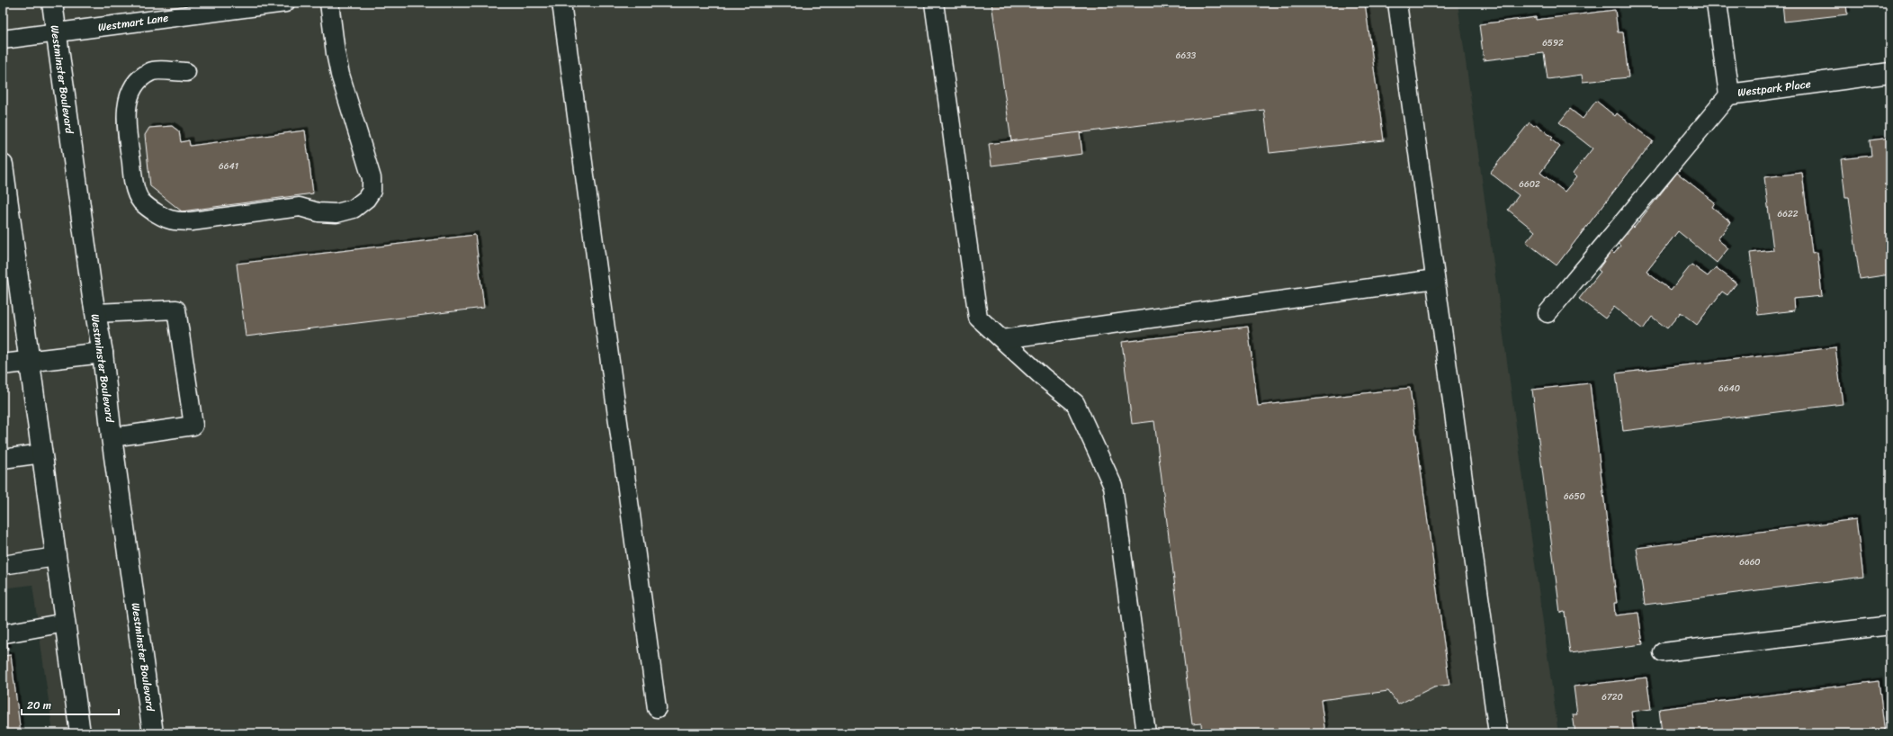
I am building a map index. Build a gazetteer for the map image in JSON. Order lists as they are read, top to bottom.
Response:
{
  "streets": {
    "main road": ["Westminster Boulevard", "Westpark Place"],
    "lane": ["Westmart Lane"]
  },
  "crossings": [
    ["Westmart Lane", "Westminster Boulevard"]
  ],
  "house_numbers": [
    "6592",
    "6633",
    "6641",
    "6602",
    "6622",
    "6640",
    "6650",
    "6660",
    "6720"
  ],
  "scale_bar": "20 m"
}
